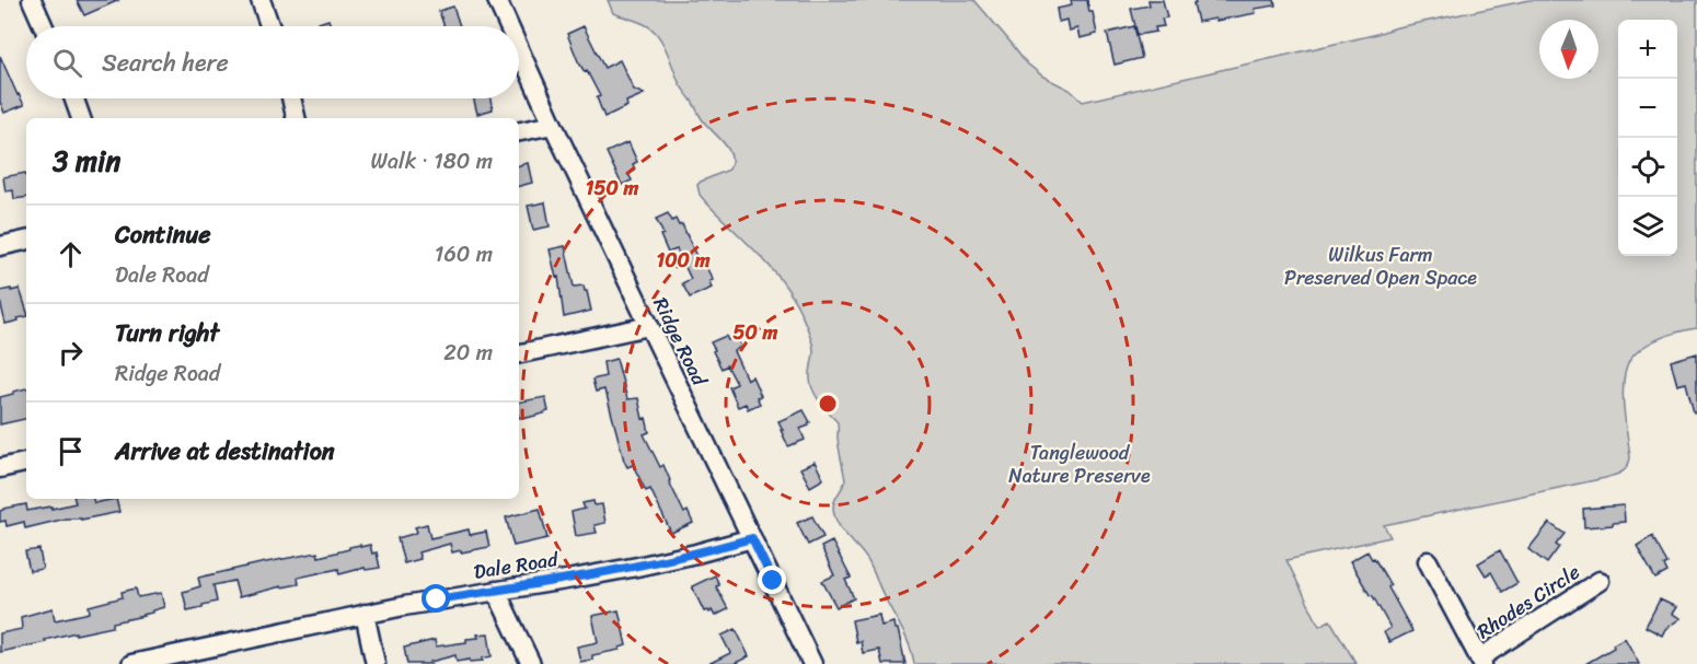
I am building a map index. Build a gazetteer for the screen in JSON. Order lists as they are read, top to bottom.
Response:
{
  "streets": {
    "street": ["Ridge Road", "Dale Road", "Rhodes Circle"]
  },
  "crossings": [
    ["Ridge Road", "Dale Road"]
  ],
  "parks": ["Wilkus Farm Preserved Open Space", "Tanglewood Nature Preserve"],
  "north": "bottom",
  "page": {
    "map_buttons": ["+", "−"],
    "search": "Search here",
    "heading": ["3 min", "Walk · 180 m"],
    "list": [
      ["Continue", "Dale Road", "160 m"],
      ["Turn right", "Ridge Road", "20 m"],
      "Arrive at destination"
    ]
  },
  "rings": ["150 m", "100 m", "50 m"]
}
